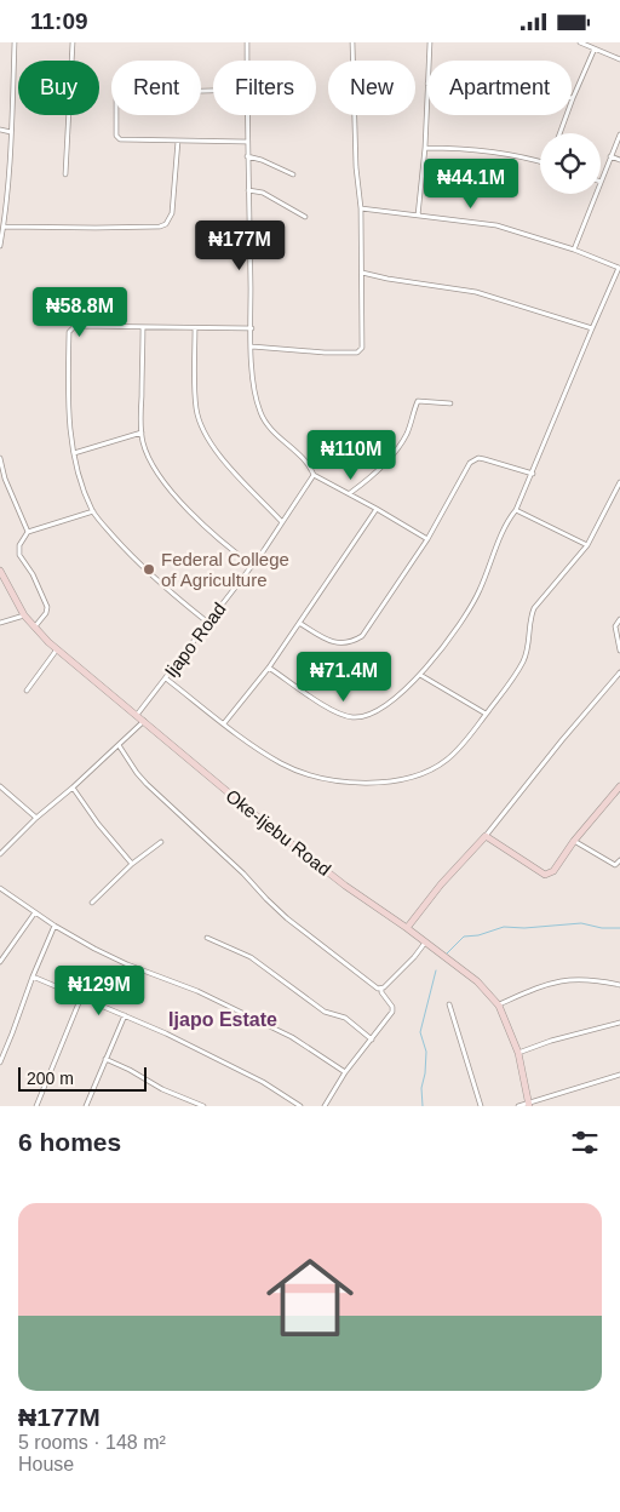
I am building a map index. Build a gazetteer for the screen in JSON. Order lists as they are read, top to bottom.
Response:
{
  "streets": {
    "main road": ["Oke-Ijebu Road"],
    "street": ["Ijapo Road"]
  },
  "crossings": [
    ["Ijapo Road", "Oke-Ijebu Road"]
  ],
  "districts": ["Ijapo Estate"],
  "places": ["Federal College of Agriculture"],
  "scale_bar": "200 m",
  "page": {
    "status": "11:09",
    "chip": [
      "Buy",
      "Rent",
      "Filters",
      "New",
      "Apartment"
    ],
    "price": [
      "₦44.1M",
      "₦177M",
      "₦58.8M",
      "₦110M",
      "₦71.4M",
      "₦129M"
    ],
    "scale": "200 m",
    "heading": "6 homes",
    "list": [
      {
        "name": "₦177M",
        "note": "5 rooms · 148 m² · House"
      }
    ]
  }
}
